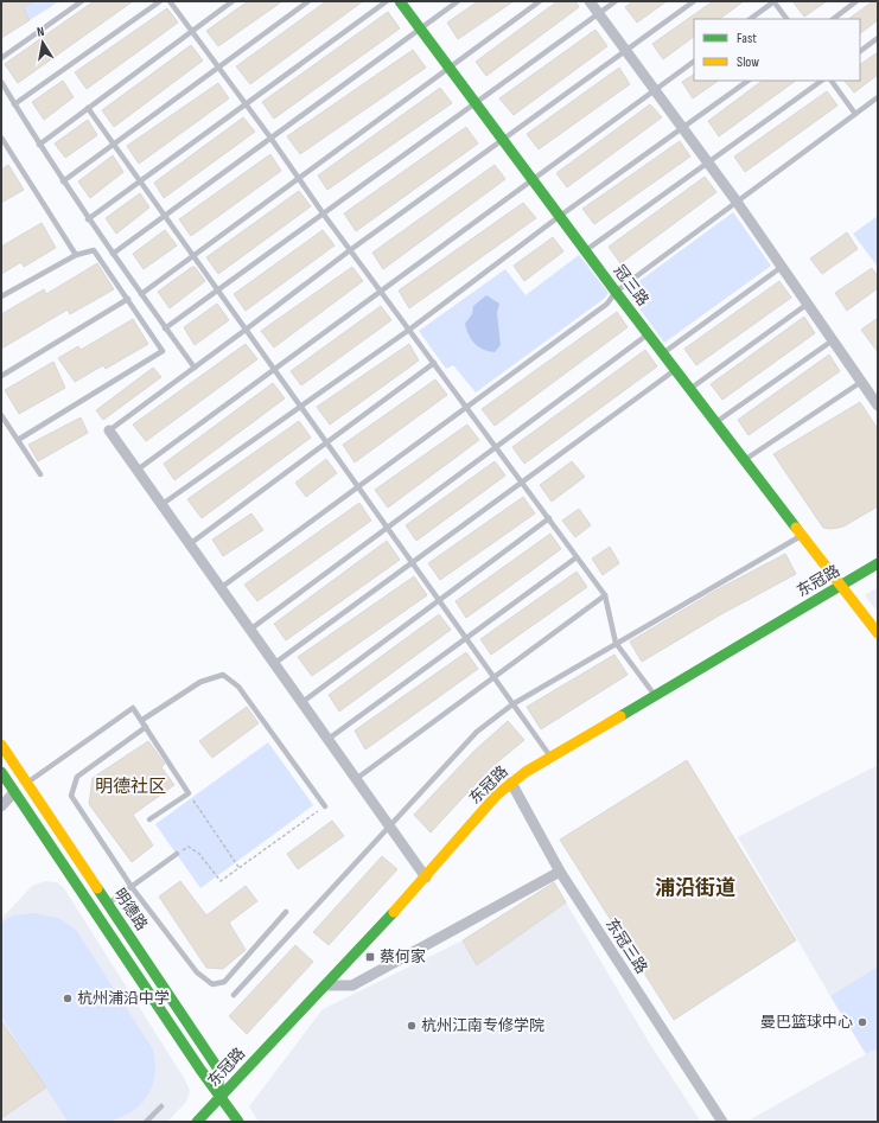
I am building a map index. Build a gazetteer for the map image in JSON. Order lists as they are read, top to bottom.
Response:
{
  "streets": {
    "street": [
      "冠三路",
      "东冠路",
      "明德路",
      "东冠三路"
    ]
  },
  "crossings": [
    ["冠三路", "东冠路"],
    ["东冠路", "明德路"],
    ["东冠路", "东冠三路"]
  ],
  "districts": ["明德社区", "浦沿街道"],
  "places": {
    "transit": ["蔡何家"],
    "other": ["杭州浦沿中学", "曼巴篮球中心", "杭州江南专修学院"]
  },
  "legend": ["Fast", "Slow"],
  "north": "top"
}
